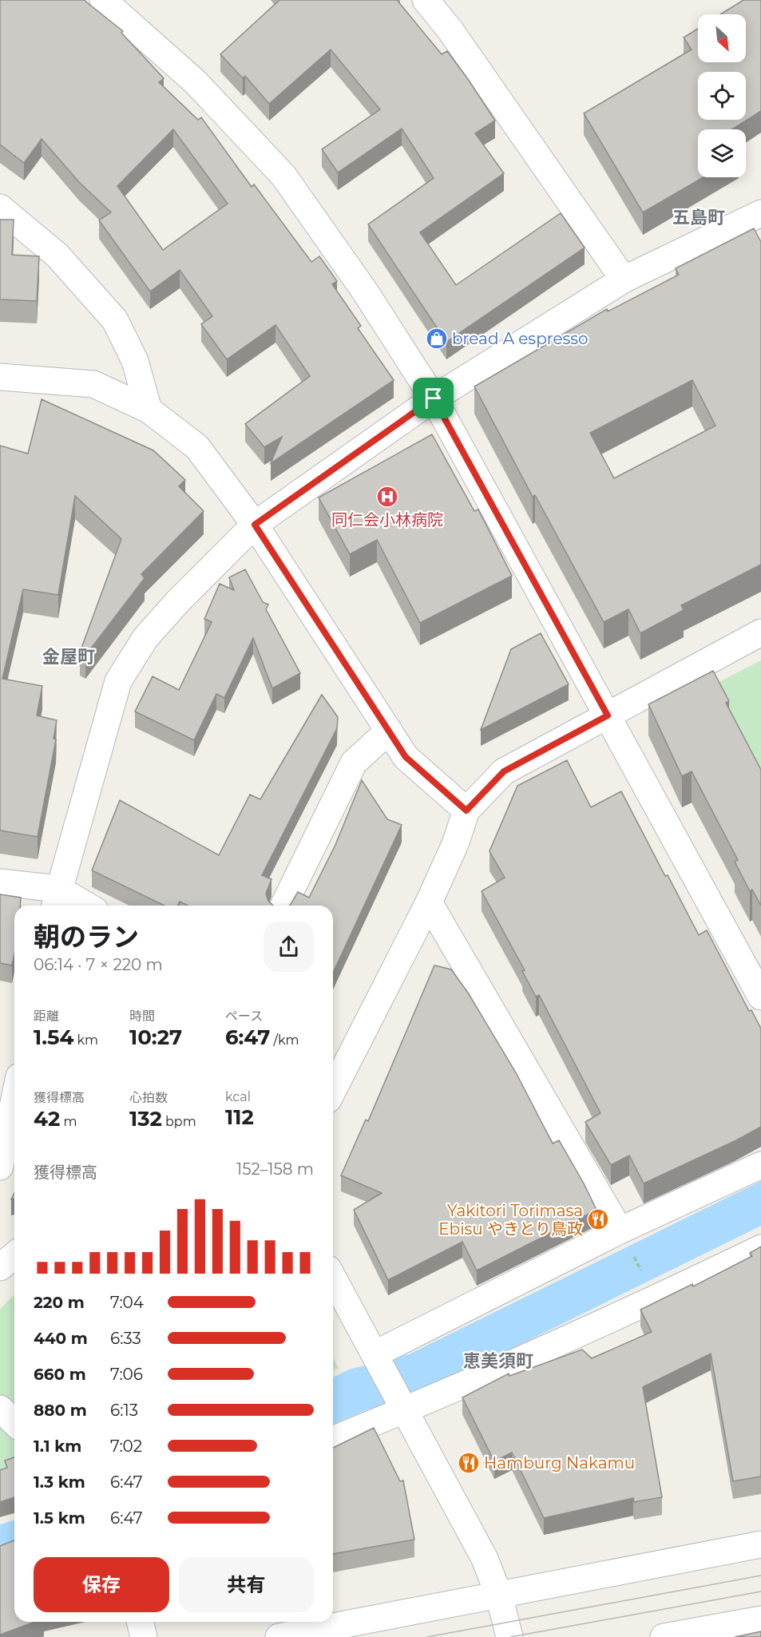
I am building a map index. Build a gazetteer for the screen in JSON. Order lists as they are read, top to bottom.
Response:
{
  "districts": ["五島町", "金屋町", "恵美須町"],
  "places": {
    "shop": ["bread A espresso"],
    "hospital": ["同仁会小林病院"],
    "restaurant": ["Yakitori Torimasa Ebisu やきとり鳥政", "Hamburg Nakamu"]
  },
  "north": "bottom right",
  "page": {
    "heading": ["朝のラン", "06:14 · 7 × 220 m"],
    "stats": [
      ["距離", "1.54 km"],
      ["時間", "10:27"],
      ["ペース", "6:47 /km"],
      ["獲得標高", "42 m"],
      ["心拍数", "132 bpm"],
      ["kcal", "112"]
    ],
    "chart": ["獲得標高", "152–158 m"],
    "list": [
      {
        "name": "220 m",
        "note": "7:04"
      },
      {
        "name": "440 m",
        "note": "6:33"
      },
      {
        "name": "660 m",
        "note": "7:06"
      },
      {
        "name": "880 m",
        "note": "6:13"
      },
      {
        "name": "1.1 km",
        "note": "7:02"
      },
      {
        "name": "1.3 km",
        "note": "6:47"
      },
      {
        "name": "1.5 km",
        "note": "6:47"
      }
    ],
    "buttons": ["保存", "共有"]
  }
}
